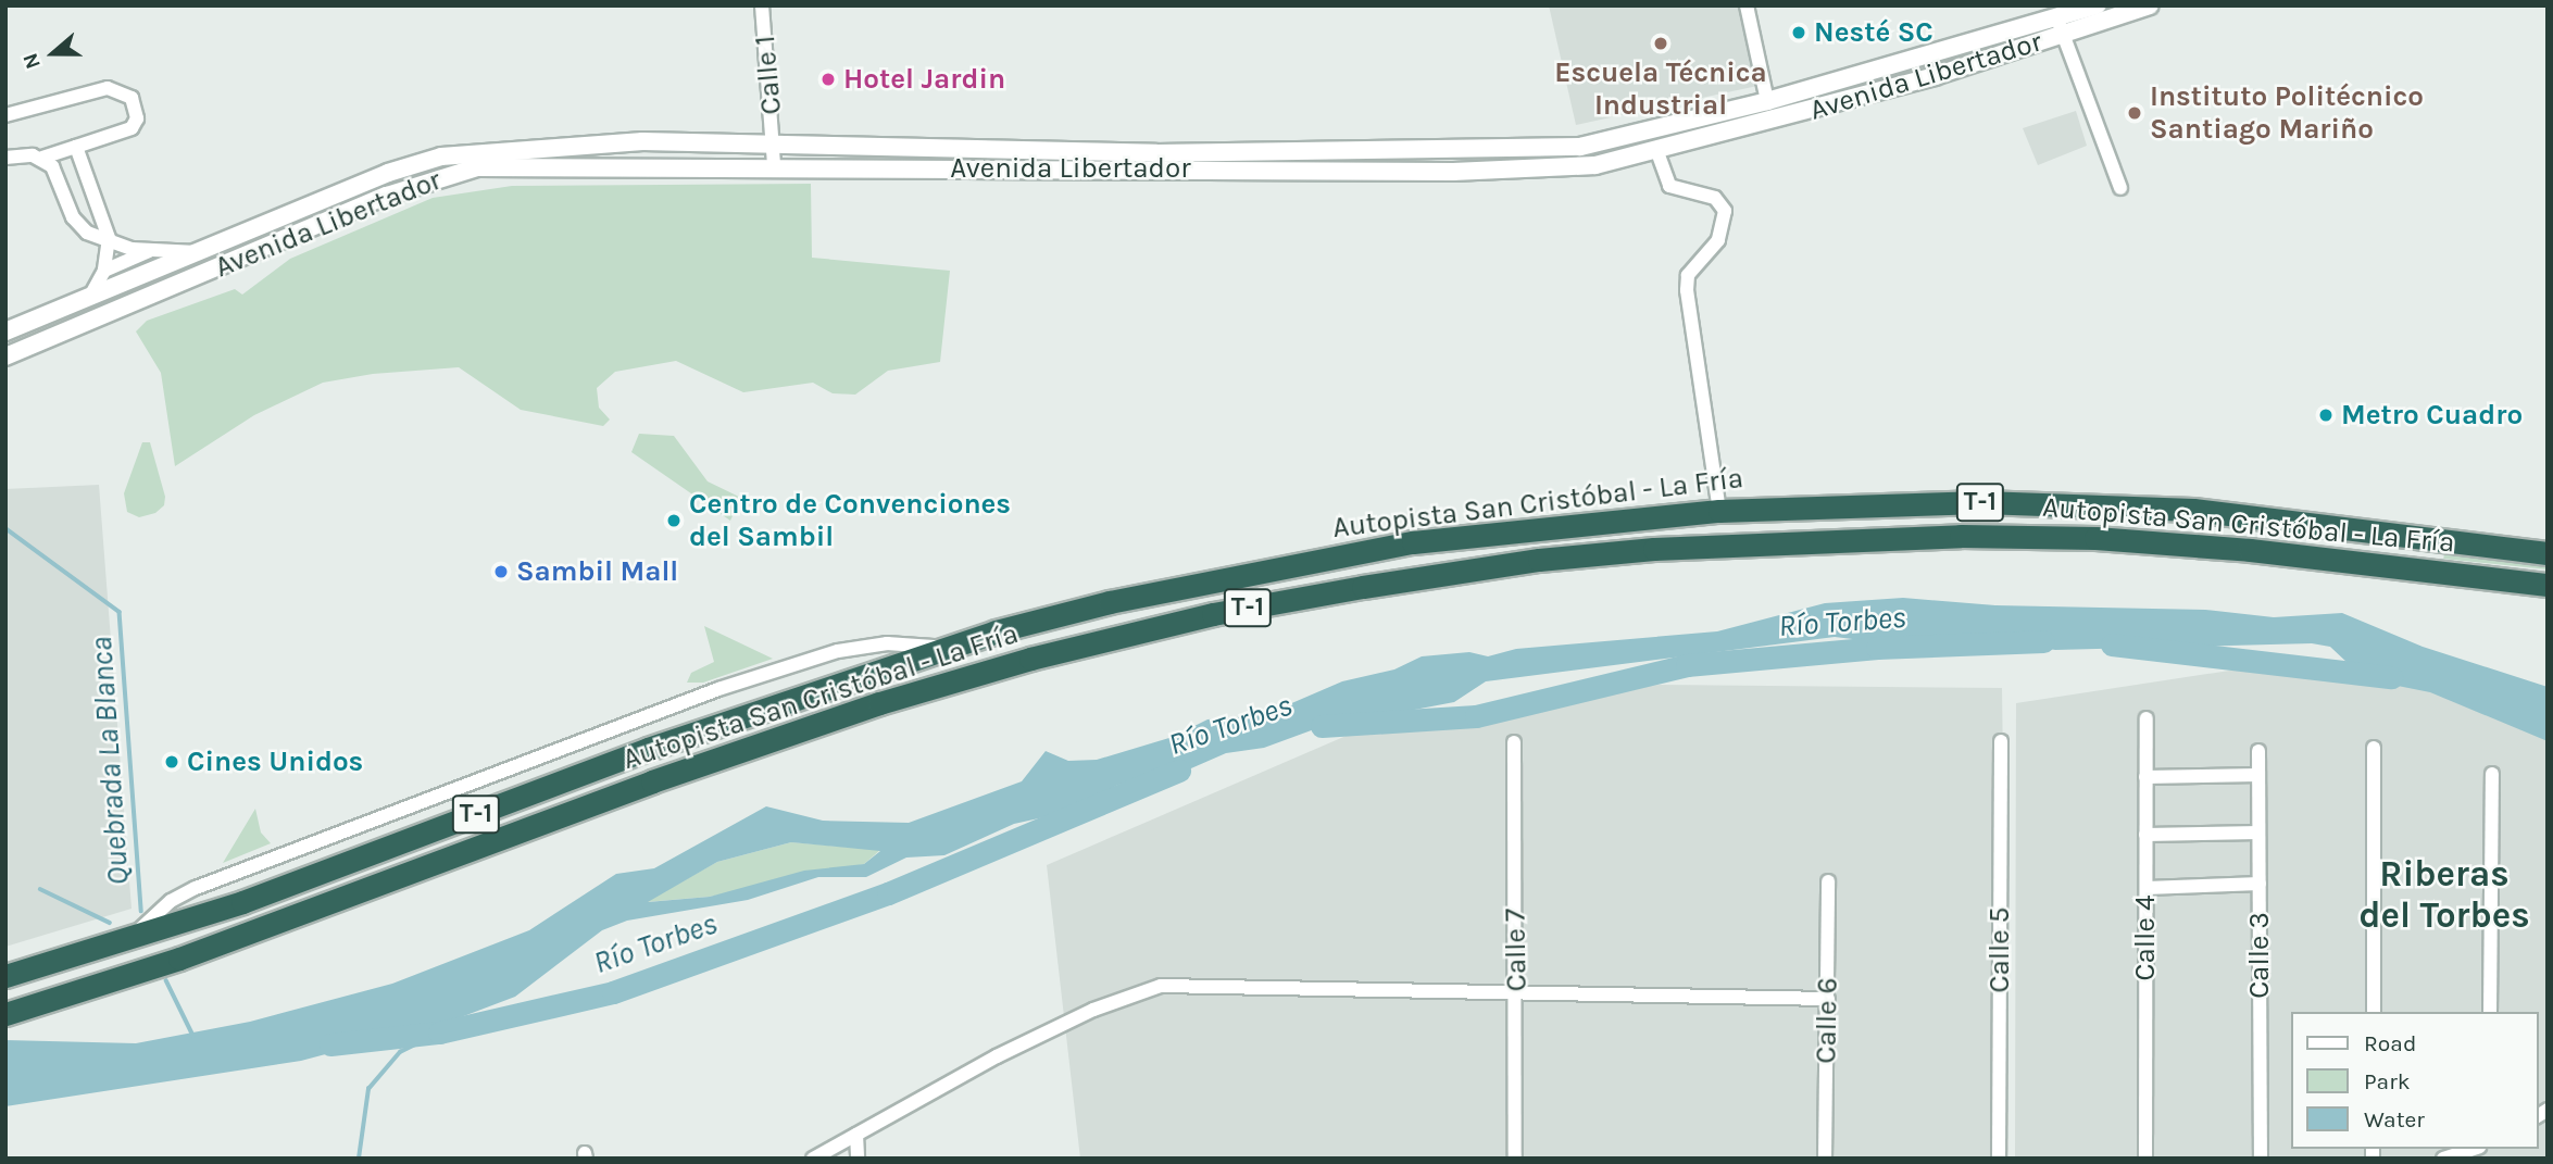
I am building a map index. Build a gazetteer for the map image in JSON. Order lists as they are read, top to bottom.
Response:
{
  "streets": {
    "highway": ["T-1", "Autopista San Cristóbal - La Fría"],
    "main road": ["Avenida Libertador"],
    "street": [
      "Calle 1",
      "Calle 4",
      "Calle 7",
      "Calle 5",
      "Calle 3",
      "Calle 6"
    ]
  },
  "crossings": [
    ["Calle 1", "Avenida Libertador"]
  ],
  "districts": ["Riberas del Torbes"],
  "water": ["Río Torbes", "Quebrada La Blanca"],
  "places": [
    "Nesté SC",
    "Escuela Técnica Industrial",
    "Hotel Jardin",
    "Instituto Politécnico Santiago Mariño",
    "Metro Cuadro",
    "Centro de Convenciones del Sambil",
    "Sambil Mall",
    "Cines Unidos"
  ],
  "legend": ["Road", "Park", "Water"],
  "north": "left"
}
